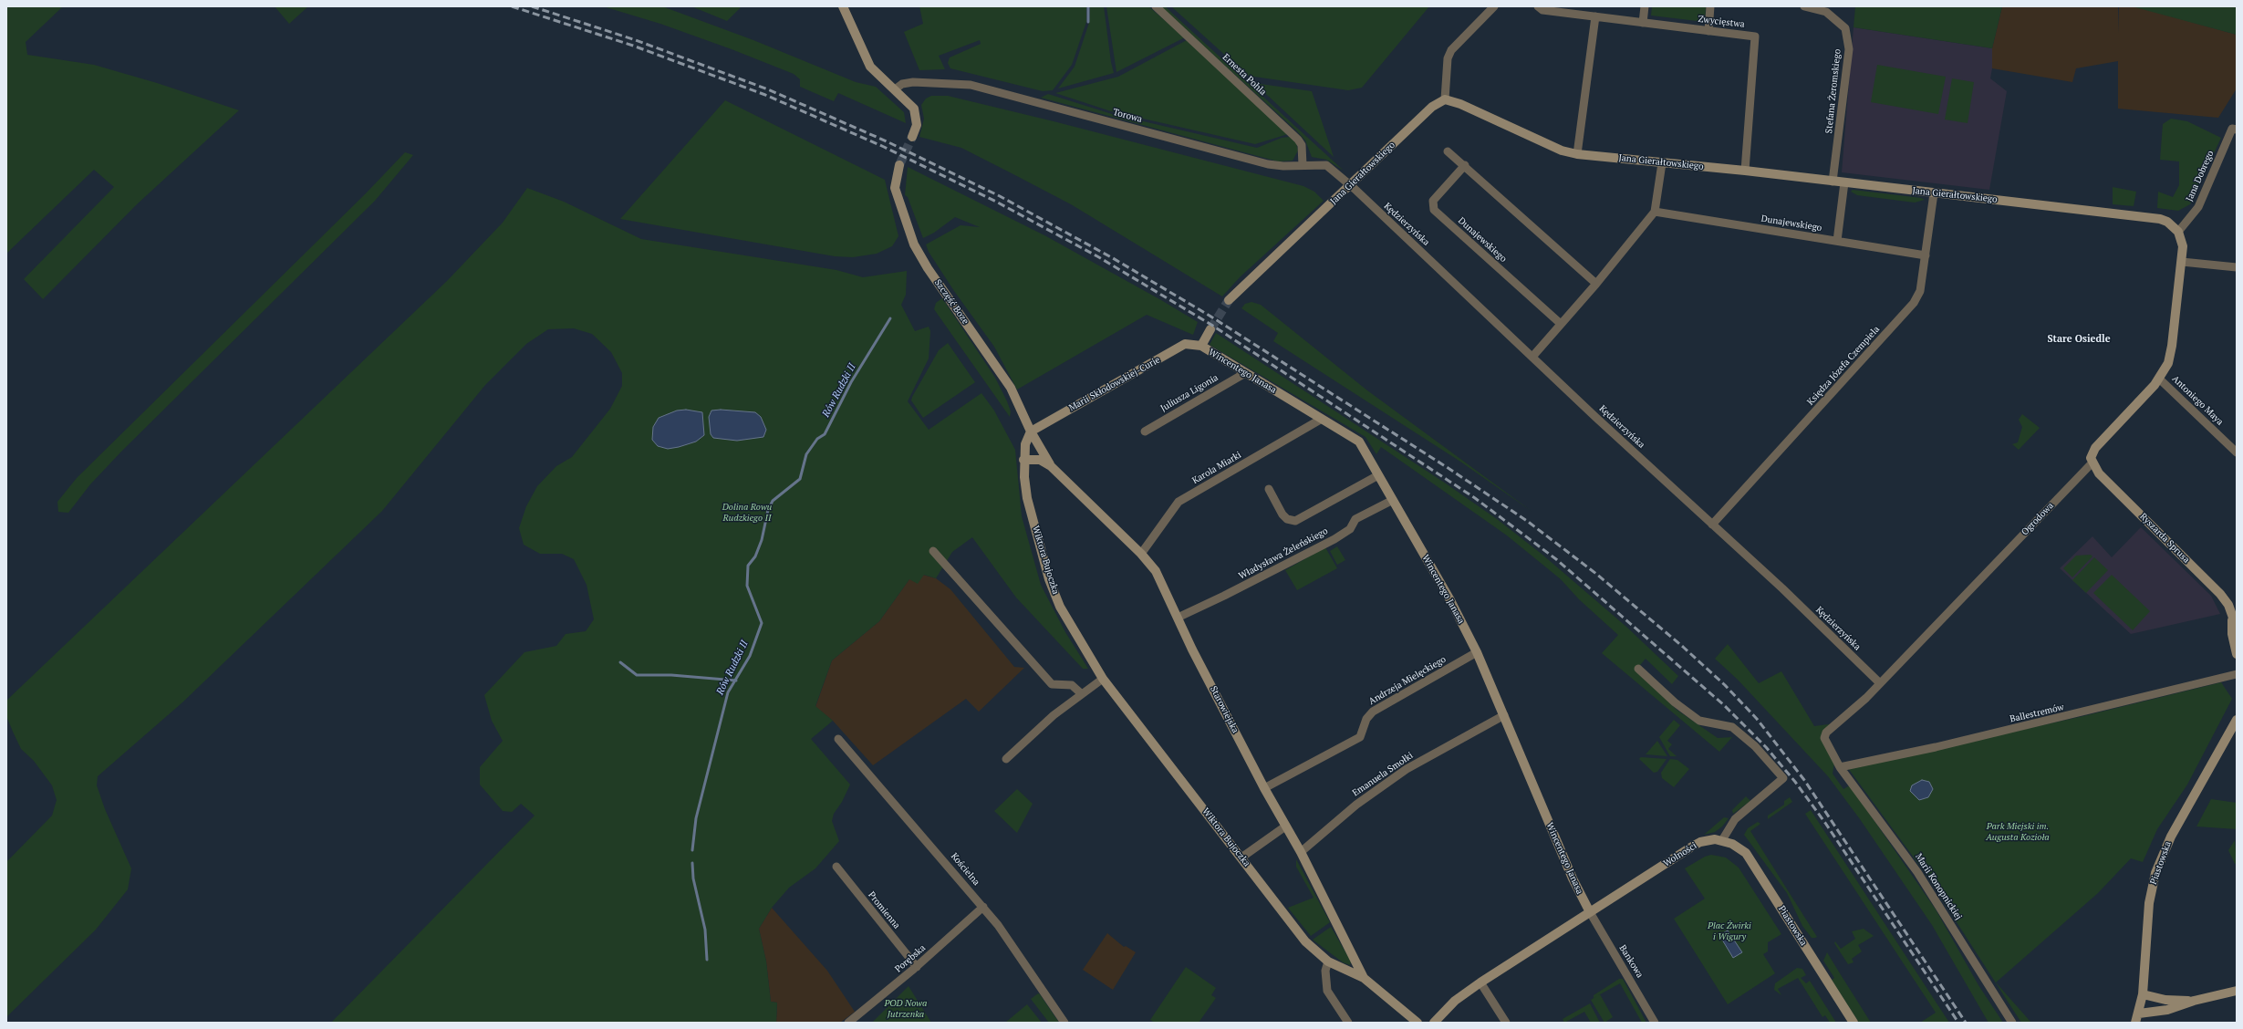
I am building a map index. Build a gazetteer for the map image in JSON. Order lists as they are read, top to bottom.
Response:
{
  "streets": {
    "street": [
      "Zwycięstwa",
      "Ernesta Pohla",
      "Stefana Żeromskiego",
      "Torowa",
      "Jana Gierałtowskiego",
      "Jana Dobrego",
      "Dunajewskiego",
      "Kędzierzyńska",
      "Szczęść Boze",
      "Księdza Józefa Czempiela",
      "Wincentego Janasa",
      "Marii Skłodowskiej-Curie",
      "Juliusza Ligonia",
      "Antoniego Maya",
      "Karola Miarki",
      "Ogrodowa",
      "Ryszarda Sprusa",
      "Władysława Żeleńskiego",
      "Wiktora Bujoczka",
      "Andrzeja Mielęckiego",
      "Starowiejska",
      "Ballestremów",
      "Emanuela Smołki",
      "Wolności",
      "Piastowska",
      "Kościelna",
      "Marii Konopnickiej",
      "Promienna",
      "Porębska",
      "Bankowa"
    ]
  },
  "crossings": [
    ["Zwycięstwa", "Jana Gierałtowskiego"],
    ["Ernesta Pohla", "Torowa"],
    ["Stefana Żeromskiego", "Jana Gierałtowskiego"],
    ["Torowa", "Jana Gierałtowskiego"],
    ["Torowa", "Kędzierzyńska"],
    ["Jana Gierałtowskiego", "Jana Dobrego"],
    ["Jana Gierałtowskiego", "Kędzierzyńska"],
    ["Jana Gierałtowskiego", "Księdza Józefa Czempiela"],
    ["Jana Gierałtowskiego", "Ogrodowa"],
    ["Jana Dobrego", "Ogrodowa"],
    ["Dunajewskiego", "Księdza Józefa Czempiela"],
    ["Kędzierzyńska", "Księdza Józefa Czempiela"],
    ["Kędzierzyńska", "Ogrodowa"],
    ["Szczęść Boze", "Marii Skłodowskiej-Curie"],
    ["Szczęść Boze", "Wiktora Bujoczka"],
    ["Szczęść Boze", "Starowiejska"],
    ["Wincentego Janasa", "Marii Skłodowskiej-Curie"],
    ["Wincentego Janasa", "Juliusza Ligonia"],
    ["Wincentego Janasa", "Karola Miarki"],
    ["Wincentego Janasa", "Władysława Żeleńskiego"],
    ["Wincentego Janasa", "Andrzeja Mielęckiego"],
    ["Wincentego Janasa", "Emanuela Smołki"],
    ["Wincentego Janasa", "Wolności"],
    ["Wincentego Janasa", "Bankowa"],
    ["Marii Skłodowskiej-Curie", "Wiktora Bujoczka"],
    ["Marii Skłodowskiej-Curie", "Starowiejska"],
    ["Antoniego Maya", "Ogrodowa"],
    ["Karola Miarki", "Starowiejska"],
    ["Ogrodowa", "Ryszarda Sprusa"],
    ["Ogrodowa", "Ballestremów"],
    ["Ogrodowa", "Marii Konopnickiej"],
    ["Władysława Żeleńskiego", "Starowiejska"],
    ["Wiktora Bujoczka", "Starowiejska"],
    ["Andrzeja Mielęckiego", "Starowiejska"],
    ["Starowiejska", "Emanuela Smołki"],
    ["Ballestremów", "Marii Konopnickiej"],
    ["Wolności", "Piastowska"],
    ["Wolności", "Bankowa"],
    ["Kościelna", "Porębska"],
    ["Promienna", "Porębska"]
  ],
  "districts": ["Stare Osiedle"],
  "water": ["Rów Rudzki II"],
  "parks": [
    "Dolina Rowu Rudzkiego II",
    "Park Miejski im. Augusta Kozioła",
    "Plac Żwirki i Wigury",
    "POD Nowa Jutrzenka"
  ]
}
